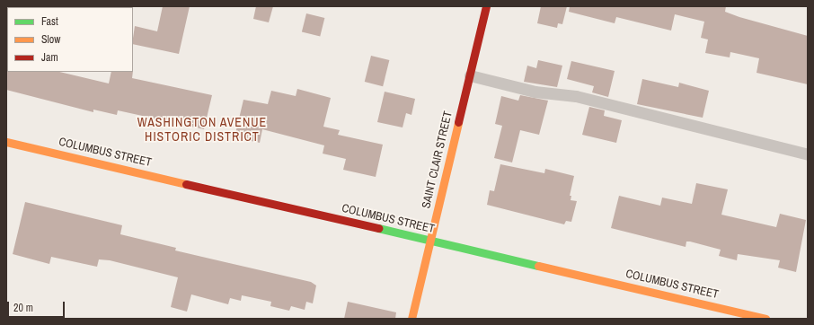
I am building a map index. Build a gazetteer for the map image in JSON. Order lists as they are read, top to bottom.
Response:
{
  "streets": {
    "street": ["COLUMBUS STREET", "SAINT CLAIR STREET"]
  },
  "crossings": [
    ["COLUMBUS STREET", "SAINT CLAIR STREET"]
  ],
  "districts": ["WASHINGTON AVENUE HISTORIC DISTRICT"],
  "legend": ["Fast", "Slow", "Jam"],
  "scale_bar": "20 m"
}
